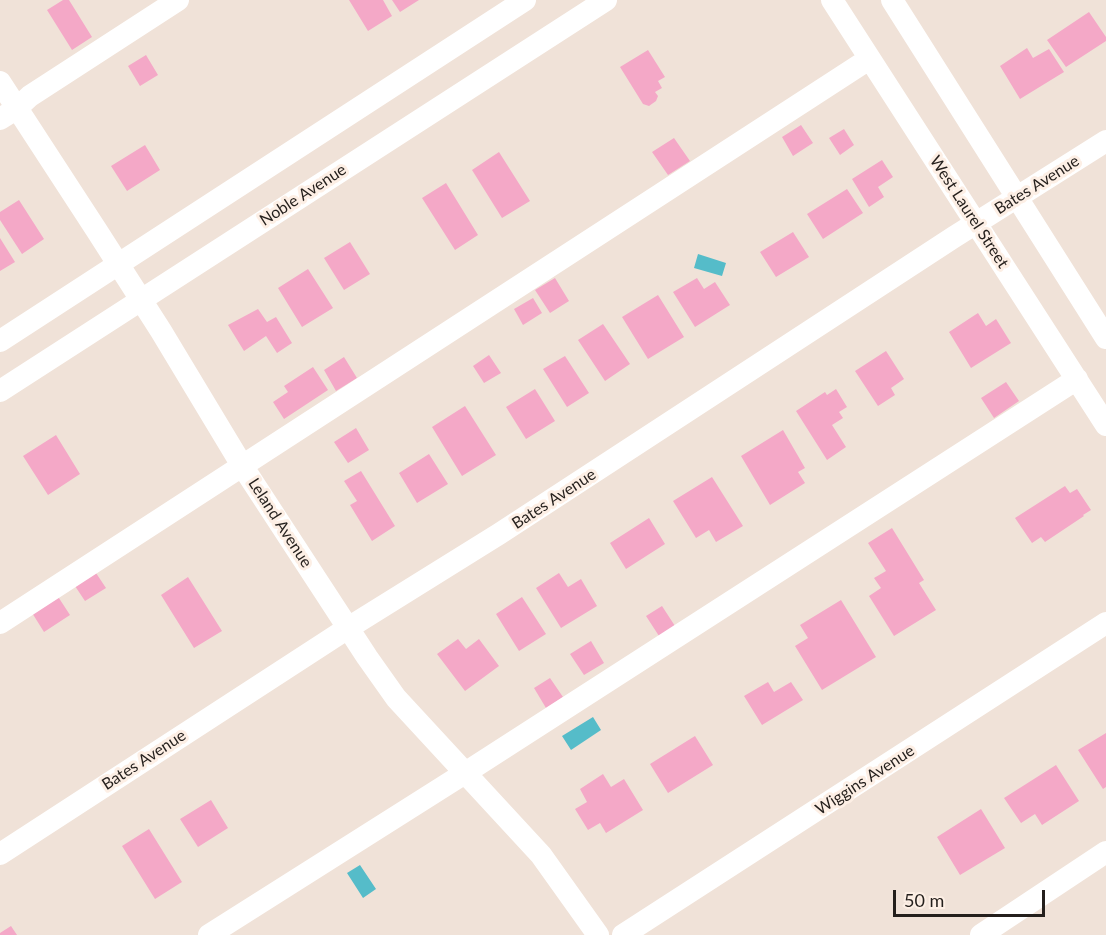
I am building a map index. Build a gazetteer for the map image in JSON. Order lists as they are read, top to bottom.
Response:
{
  "streets": {
    "street": [
      "Bates Avenue",
      "Noble Avenue",
      "West Laurel Street",
      "Leland Avenue",
      "Wiggins Avenue"
    ]
  },
  "crossings": [
    ["Bates Avenue", "West Laurel Street"],
    ["Bates Avenue", "Leland Avenue"],
    ["Noble Avenue", "Leland Avenue"]
  ],
  "scale_bar": "50 m"
}
